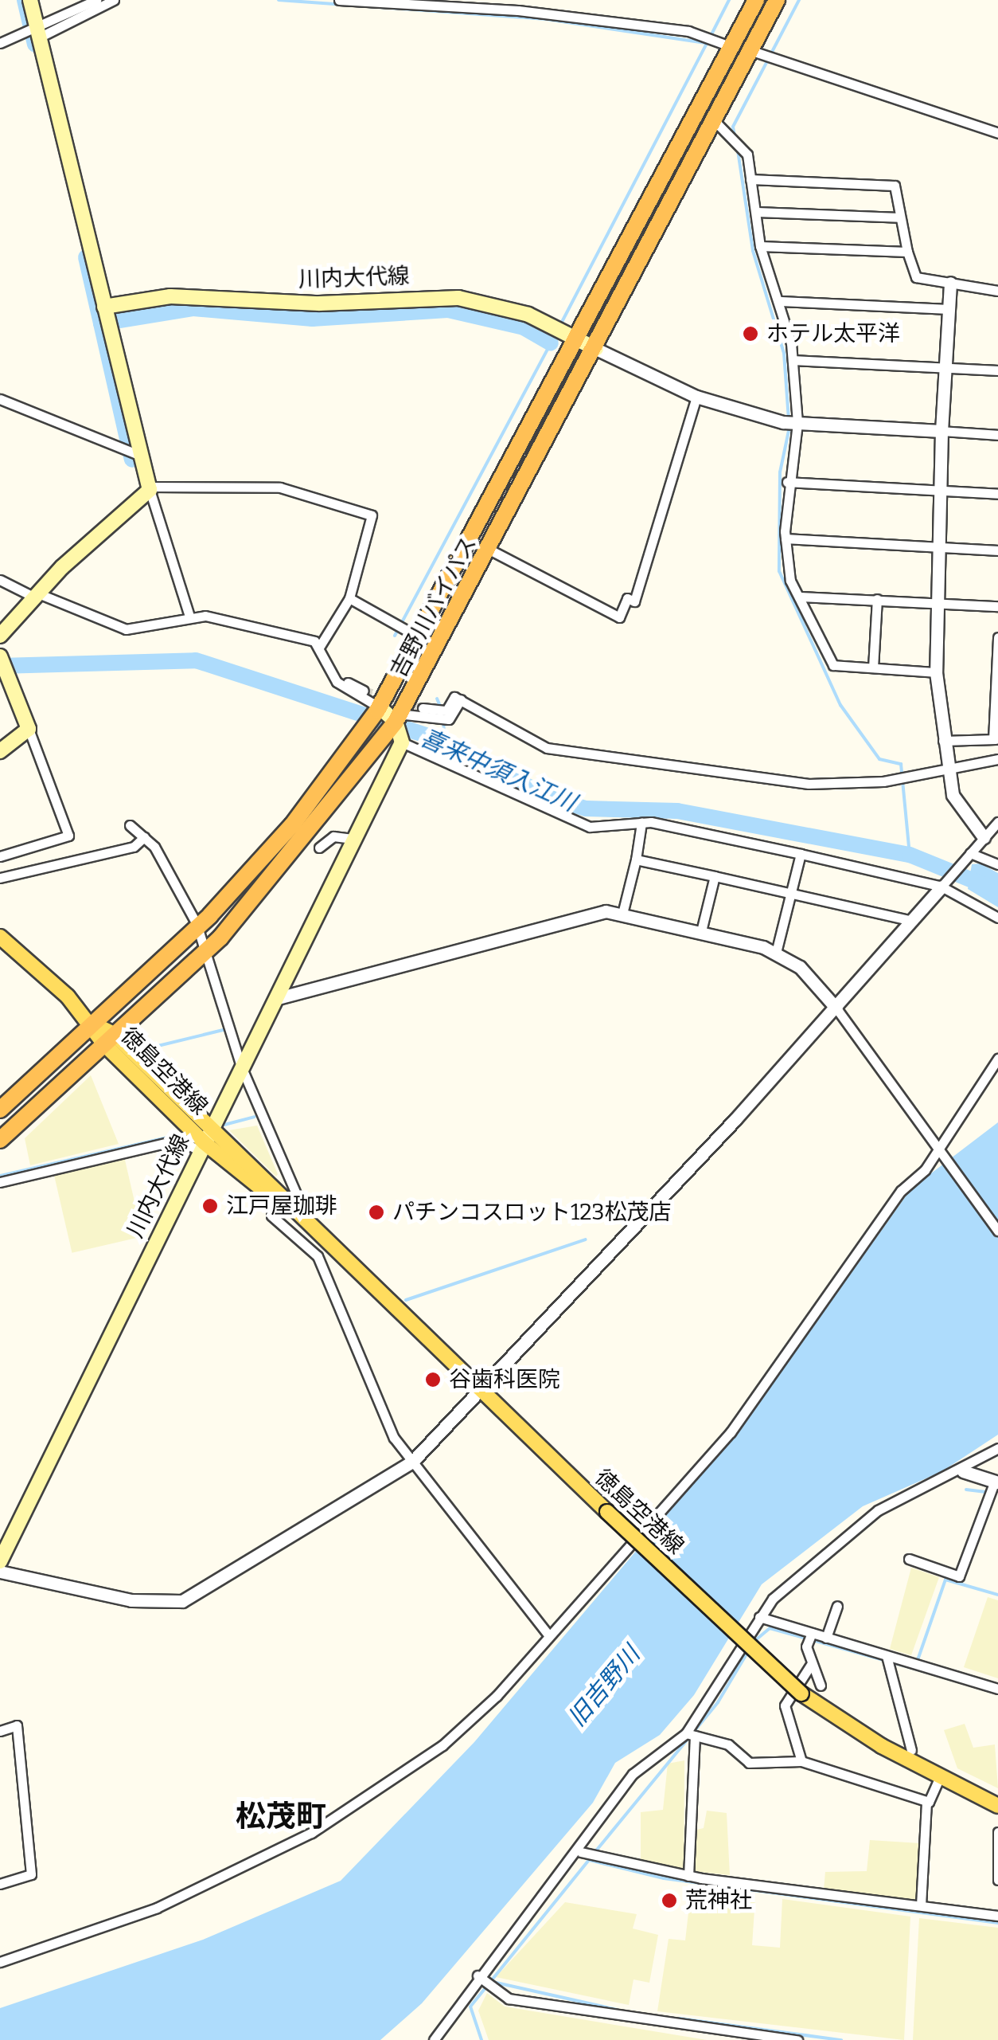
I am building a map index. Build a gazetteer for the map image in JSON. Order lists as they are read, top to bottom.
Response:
{
  "streets": {
    "highway": ["吉野川バイパス"],
    "main road": ["川内大代線", "徳島空港線"]
  },
  "crossings": [
    ["川内大代線", "吉野川バイパス"],
    ["川内大代線", "徳島空港線"],
    ["吉野川バイパス", "徳島空港線"]
  ],
  "districts": ["松茂町"],
  "water": ["喜来中須入江川", "旧吉野川"],
  "places": [
    "ホテル太平洋",
    "江戸屋珈琲",
    "パチンコスロット123松茂店",
    "谷歯科医院",
    "荒神社"
  ]
}
